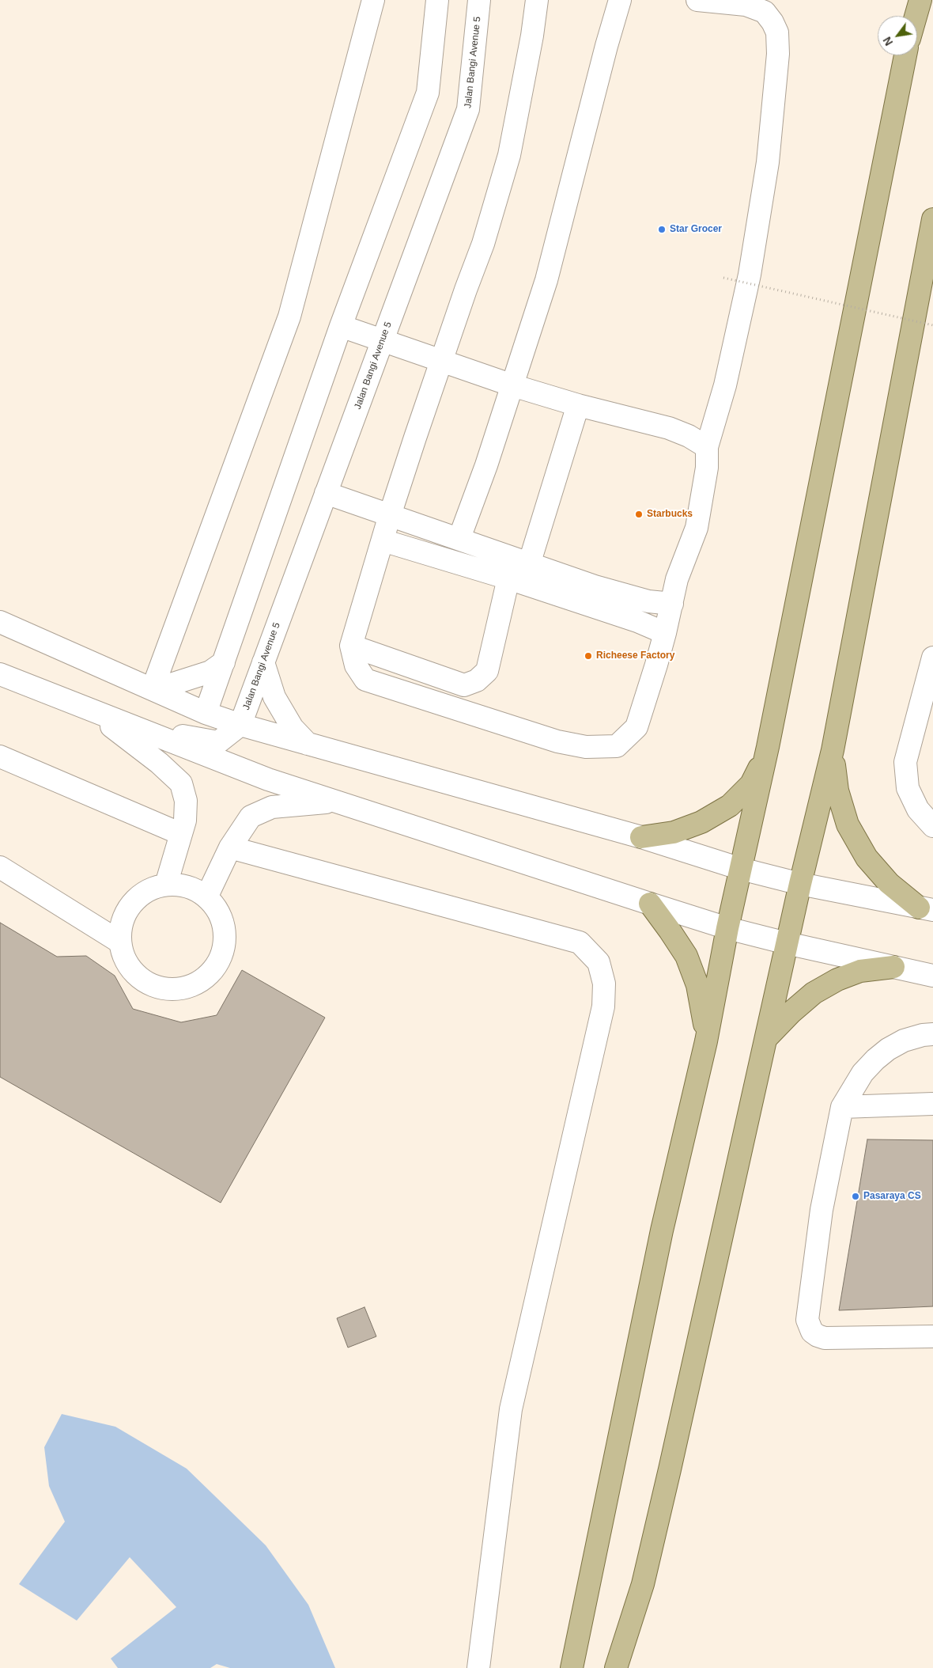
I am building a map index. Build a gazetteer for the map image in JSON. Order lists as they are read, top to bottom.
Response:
{
  "streets": {
    "street": ["Jalan Bangi Avenue 5"]
  },
  "places": [
    "Star Grocer",
    "Starbucks",
    "Richeese Factory",
    "Pasaraya CS"
  ],
  "north": "bottom left"
}
